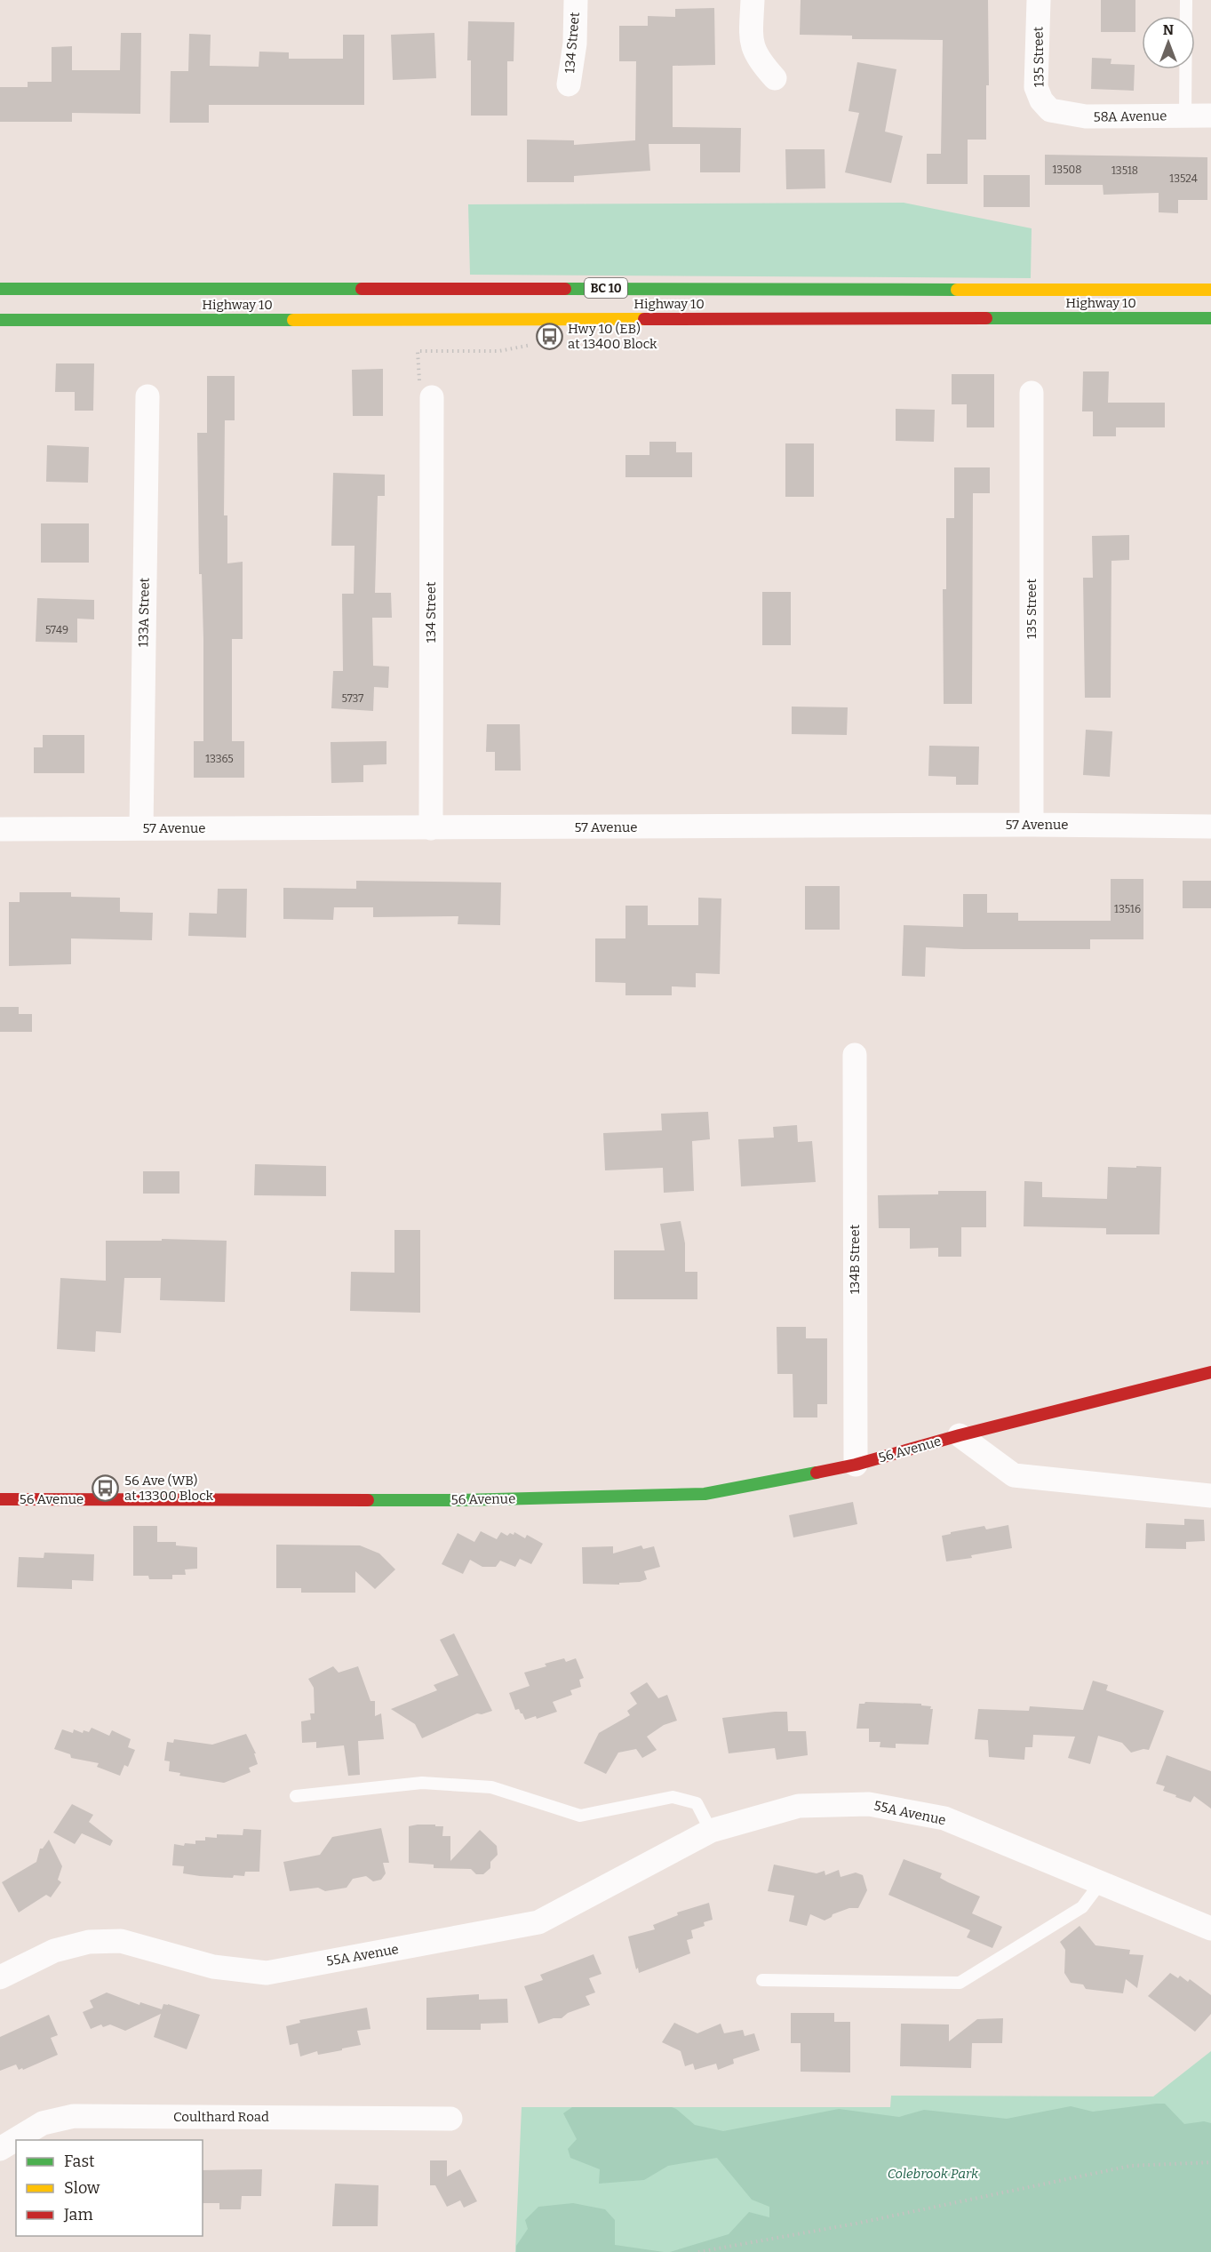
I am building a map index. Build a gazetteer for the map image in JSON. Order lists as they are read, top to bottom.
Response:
{
  "streets": {
    "main road": ["BC 10", "Highway 10", "56 Avenue"],
    "street": [
      "134 Street",
      "135 Street",
      "58A Avenue",
      "133A Street",
      "57 Avenue",
      "134B Street",
      "55A Avenue",
      "Coulthard Road"
    ]
  },
  "crossings": [
    ["134 Street", "57 Avenue"],
    ["135 Street", "58A Avenue"],
    ["135 Street", "57 Avenue"],
    ["133A Street", "57 Avenue"],
    ["134B Street", "56 Avenue"]
  ],
  "parks": ["Colebrook Park"],
  "places": {
    "bus stop": ["Hwy 10 (EB) at 13400 Block", "56 Ave (WB) at 13300 Block"]
  },
  "house_numbers": [
    "13508",
    "13518",
    "13524",
    "5749",
    "5737",
    "13365",
    "13516"
  ],
  "legend": ["Fast", "Slow", "Jam"],
  "north": "top"
}
